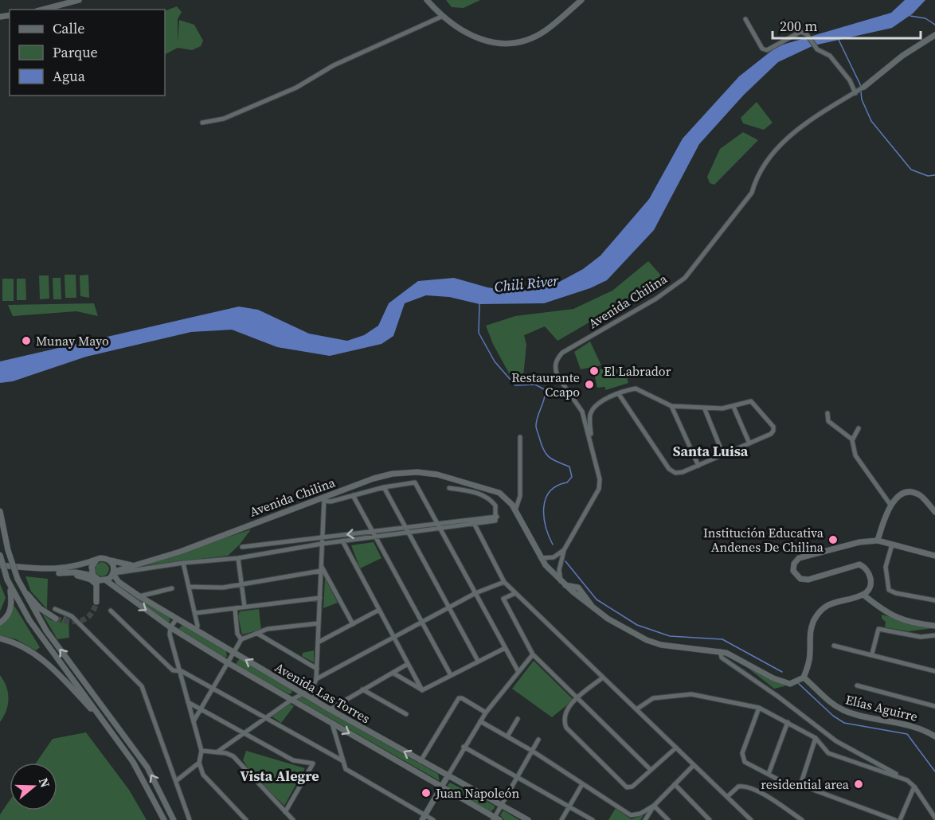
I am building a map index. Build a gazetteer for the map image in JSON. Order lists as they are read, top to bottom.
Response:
{
  "streets": {
    "street": ["Avenida Chilina", "Avenida Las Torres", "Elías Aguirre"]
  },
  "crossings": [
    ["Avenida Chilina", "Avenida Las Torres"],
    ["Avenida Chilina", "Elías Aguirre"]
  ],
  "districts": ["Santa Luisa", "Vista Alegre"],
  "water": ["Chili River"],
  "places": [
    "Munay Mayo",
    "El Labrador",
    "Restaurante Ccapo",
    "Institución Educativa Andenes De Chilina",
    "residential area",
    "Juan Napoleón"
  ],
  "legend": ["Calle", "Parque", "Agua"],
  "scale_bar": "200 m",
  "north": "right"
}
